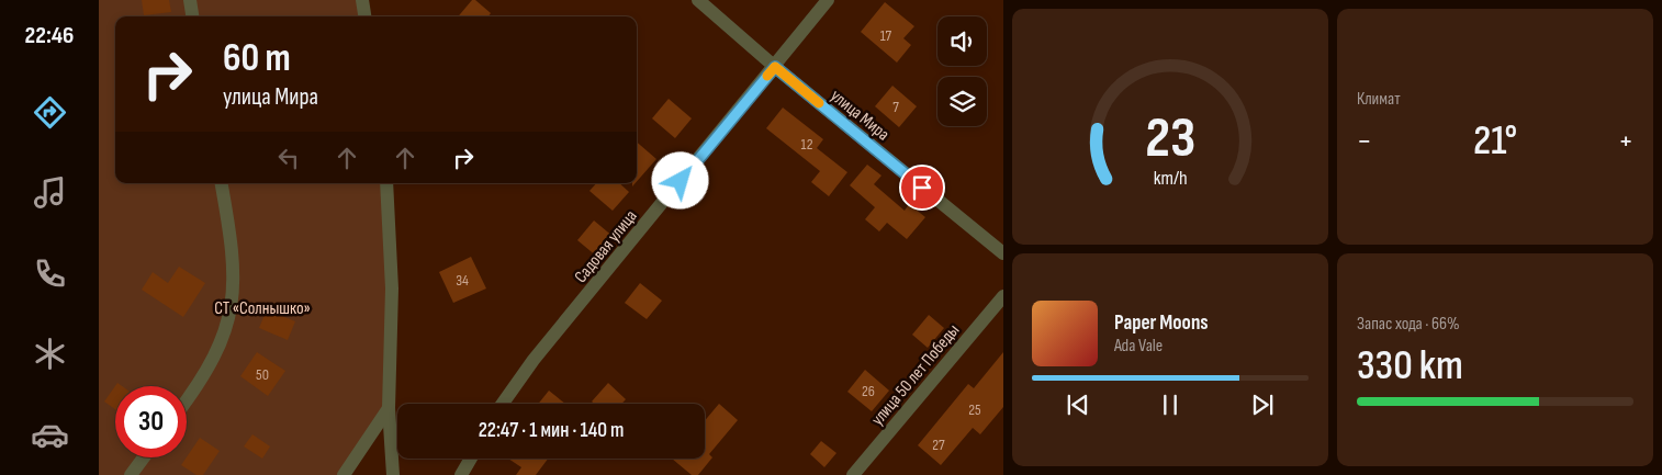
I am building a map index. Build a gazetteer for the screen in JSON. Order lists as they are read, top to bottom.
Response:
{
  "streets": {
    "street": ["улица Мира", "Садовая улица", "улица 50 лет Победы"]
  },
  "crossings": [
    ["улица Мира", "Садовая улица"]
  ],
  "parks": ["СТ «Солнышко»"],
  "house_numbers": [
    "17",
    "7",
    "12",
    "34",
    "50",
    "26",
    "25",
    "27"
  ],
  "page": {
    "tabs": "22:46",
    "tile": [
      "Климат",
      ["Запас хода · 66%", "330 km"]
    ],
    "turn": ["60 m", "улица Мира"],
    "heat": ["−", "21°", "+"],
    "song": ["Paper Moons", "Ada Vale"],
    "limit": "30",
    "trip": "22:47 · 1 мин · 140 m",
    "gauge": ["23", "km/h"]
  }
}
